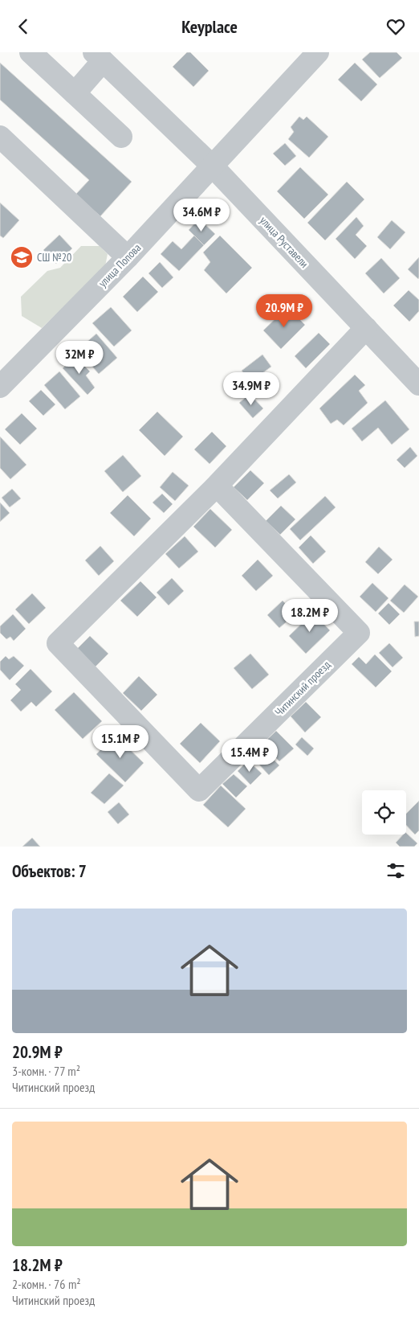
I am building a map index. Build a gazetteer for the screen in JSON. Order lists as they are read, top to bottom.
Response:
{
  "streets": {
    "street": ["улица Руставели", "улица Попова", "Читинский проезд"]
  },
  "crossings": [
    ["улица Руставели", "улица Попова"],
    ["улица Руставели", "Читинский проезд"]
  ],
  "places": {
    "school or university": ["СШ №20"]
  },
  "page": {
    "header": "Keyplace",
    "price": [
      "34.6M ₽",
      "20.9M ₽",
      "32M ₽",
      "34.9M ₽",
      "18.2M ₽",
      "15.1M ₽",
      "15.4M ₽"
    ],
    "heading": "Объектов: 7",
    "list": [
      {
        "name": "20.9M ₽",
        "note": "3-комн. · 77 m² · Читинский проезд"
      },
      {
        "name": "18.2M ₽",
        "note": "2-комн. · 76 m² · Читинский проезд"
      }
    ]
  }
}
